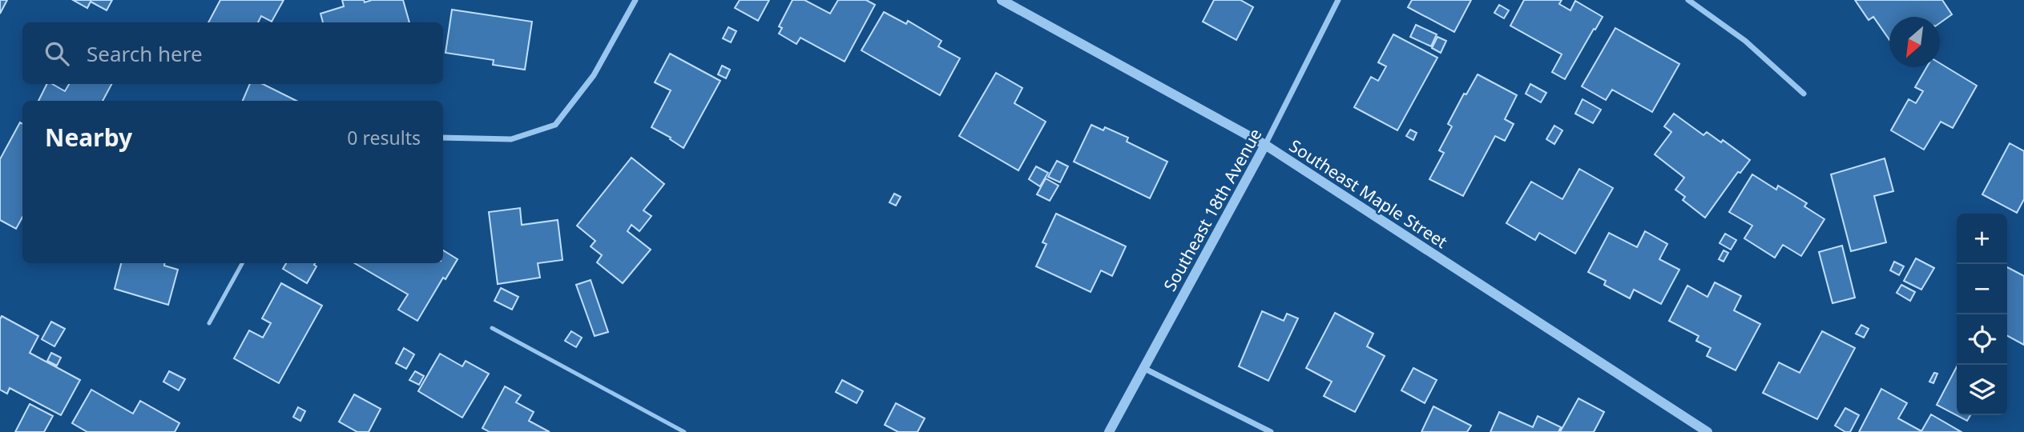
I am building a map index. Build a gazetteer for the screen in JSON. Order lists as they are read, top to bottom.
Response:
{
  "streets": {
    "street": ["Southeast Maple Street", "Southeast 18th Avenue"]
  },
  "crossings": [
    ["Southeast Maple Street", "Southeast 18th Avenue"]
  ],
  "north": "bottom left",
  "page": {
    "search": "Search here",
    "heading": ["Nearby", "0 results"],
    "map_buttons": ["+", "−"]
  }
}
